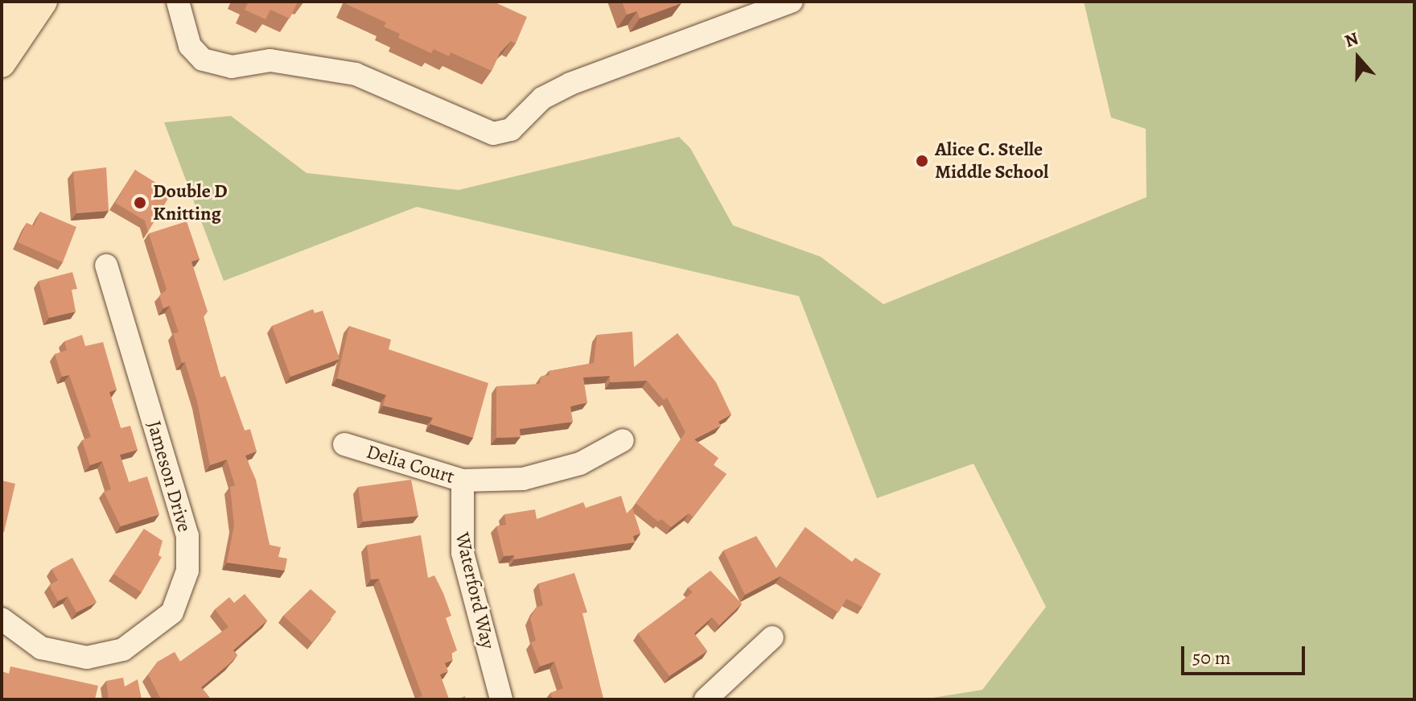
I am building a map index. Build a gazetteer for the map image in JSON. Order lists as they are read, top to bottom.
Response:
{
  "streets": {
    "street": ["Delia Court", "Jameson Drive", "Waterford Way"]
  },
  "crossings": [
    ["Delia Court", "Waterford Way"]
  ],
  "places": ["Alice C. Stelle Middle School", "Double D Knitting"],
  "scale_bar": "50 m",
  "north": "top"
}
